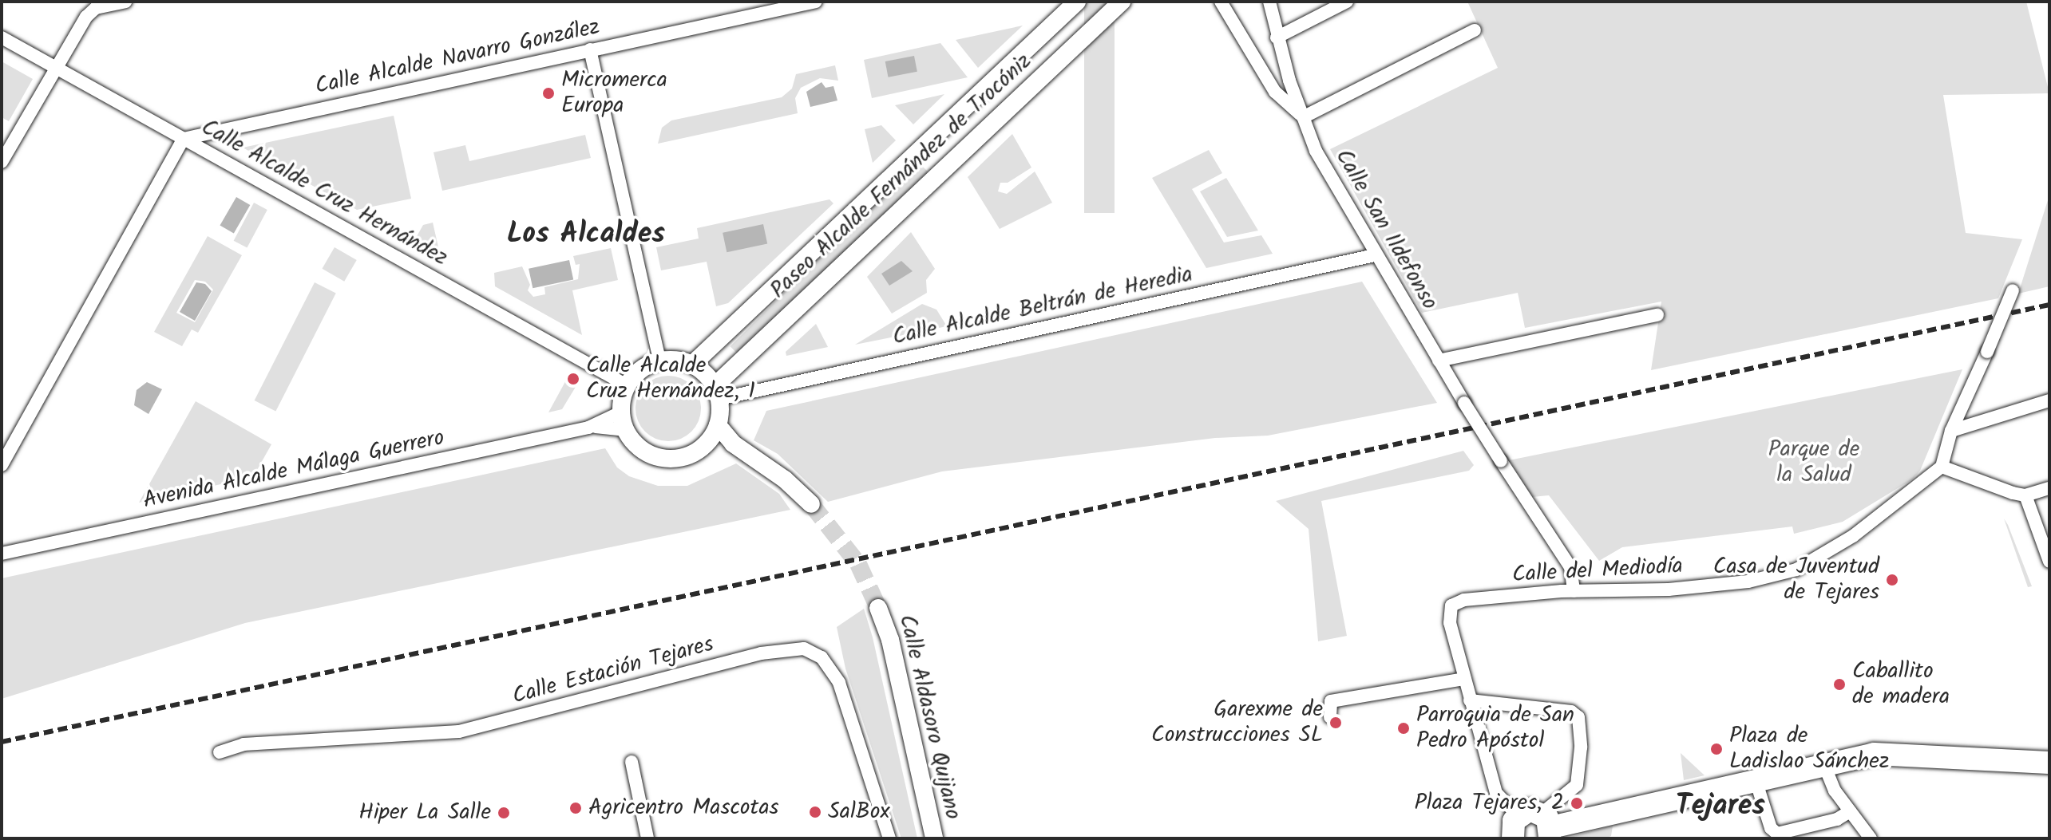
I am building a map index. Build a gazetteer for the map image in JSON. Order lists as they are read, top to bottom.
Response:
{
  "streets": {
    "main road": ["Paseo Alcalde Fernández de Trocóniz", "Calle Aldasoro Quijano"],
    "street": [
      "Calle Alcalde Navarro González",
      "Calle Alcalde Cruz Hernández",
      "Calle San Ildefonso",
      "Calle Alcalde Beltrán de Heredia",
      "Avenida Alcalde Málaga Guerrero",
      "Calle del Mediodía",
      "Calle Estación Tejares"
    ]
  },
  "crossings": [
    ["Calle Alcalde Navarro González", "Calle Alcalde Cruz Hernández"],
    ["Paseo Alcalde Fernández de Trocóniz", "Calle Alcalde Cruz Hernández"],
    ["Paseo Alcalde Fernández de Trocóniz", "Calle Alcalde Beltrán de Heredia"],
    ["Paseo Alcalde Fernández de Trocóniz", "Avenida Alcalde Málaga Guerrero"],
    ["Calle Alcalde Cruz Hernández", "Calle Alcalde Beltrán de Heredia"],
    ["Calle Alcalde Cruz Hernández", "Avenida Alcalde Málaga Guerrero"],
    ["Calle San Ildefonso", "Calle Alcalde Beltrán de Heredia"],
    ["Calle San Ildefonso", "Calle del Mediodía"],
    ["Calle Alcalde Beltrán de Heredia", "Avenida Alcalde Málaga Guerrero"]
  ],
  "districts": ["Los Alcaldes", "Tejares"],
  "parks": ["Parque de la Salud"],
  "places": [
    "Micromerca Europa",
    "Calle Alcalde Cruz Hernández, 1",
    "Casa de Juventud de Tejares",
    "Caballito de madera",
    "Garexme de Construcciones SL",
    "Parroquia de San Pedro Apóstol",
    "Plaza de Ladislao Sánchez",
    "Plaza Tejares, 2",
    "Agricentro Mascotas",
    "SalBox",
    "Hiper La Salle"
  ]
}
